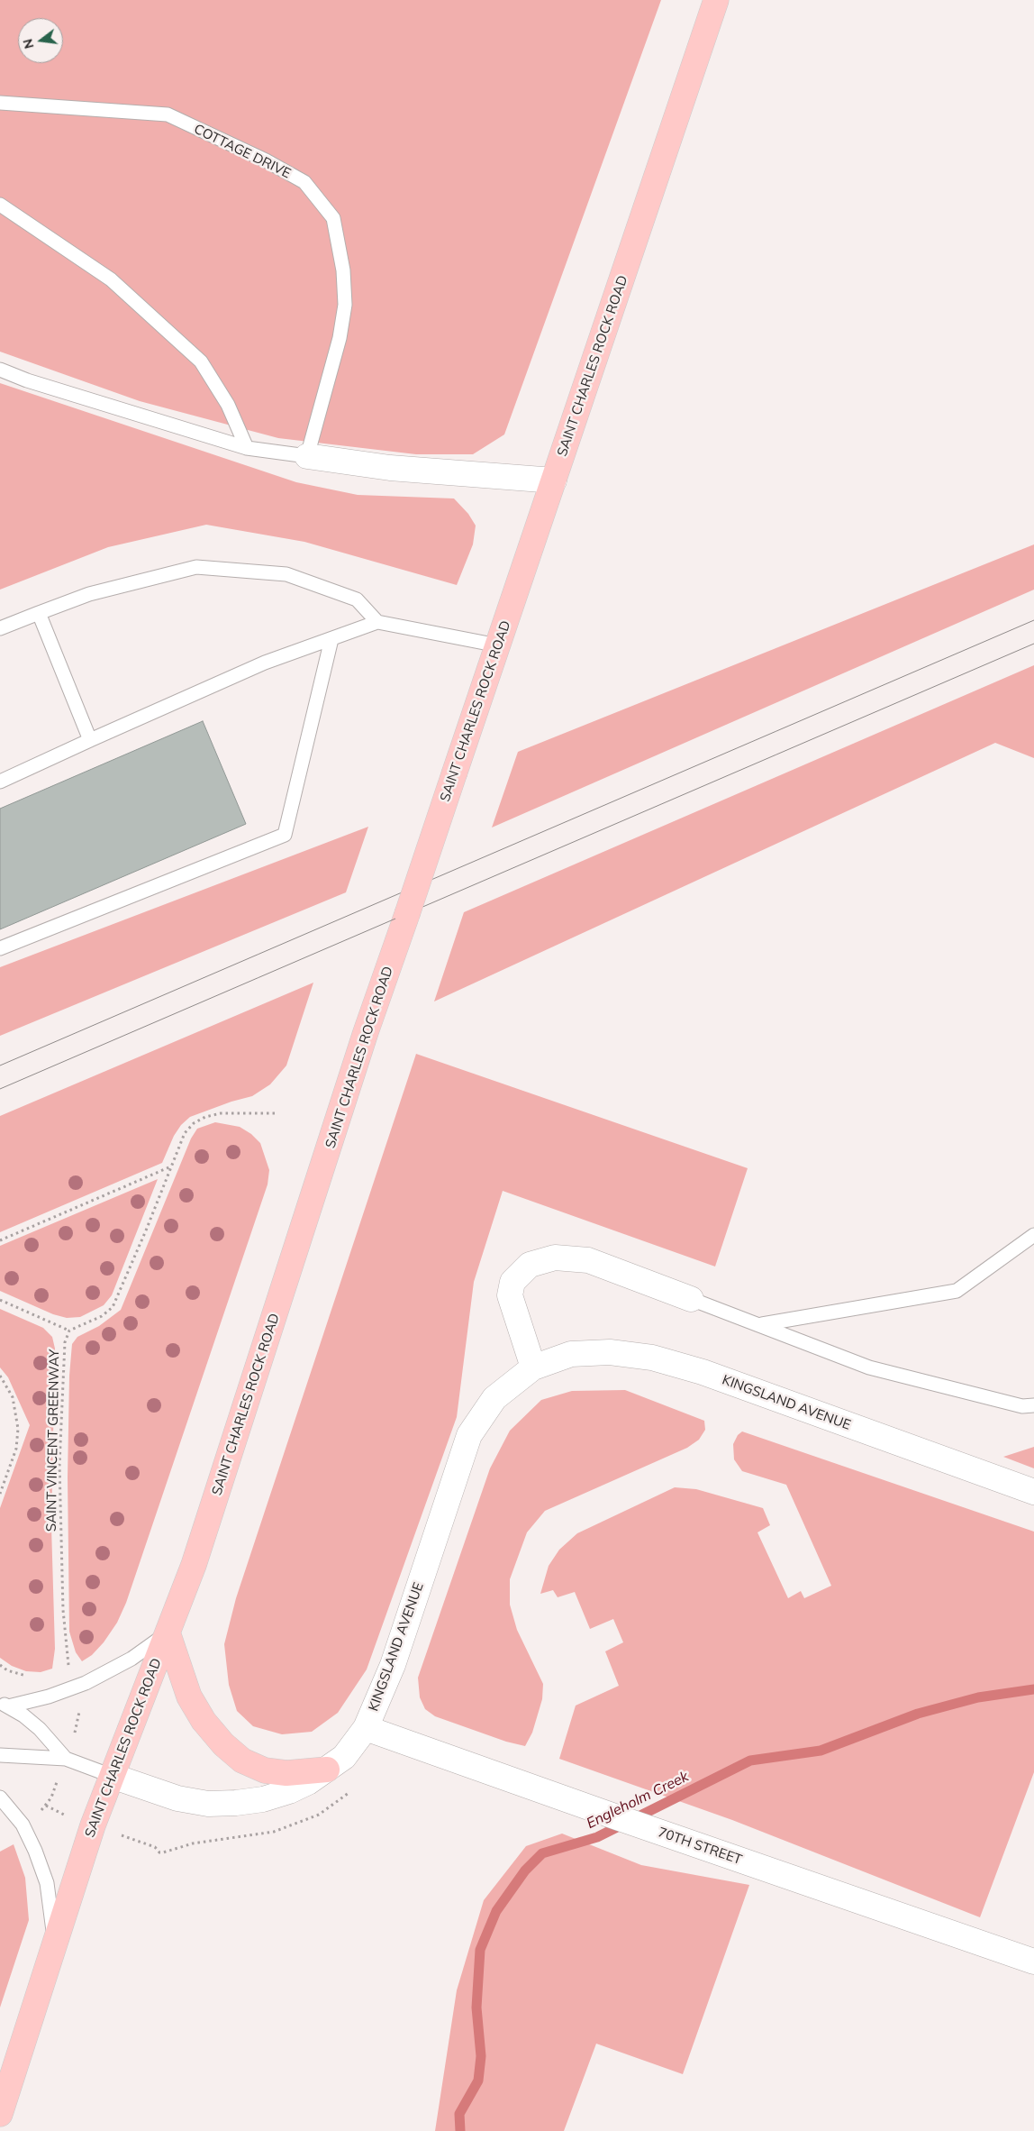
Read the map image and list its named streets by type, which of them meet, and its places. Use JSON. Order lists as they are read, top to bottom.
{
  "streets": {
    "main road": ["SAINT CHARLES ROCK ROAD"],
    "street": ["KINGSLAND AVENUE", "70TH STREET"],
    "lane": ["COTTAGE DRIVE"],
    "path": ["SAINT VINCENT GREENWAY"]
  },
  "crossings": [
    ["SAINT CHARLES ROCK ROAD", "KINGSLAND AVENUE"],
    ["KINGSLAND AVENUE", "70TH STREET"]
  ],
  "water": ["Engleholm Creek"],
  "north": "left"
}
